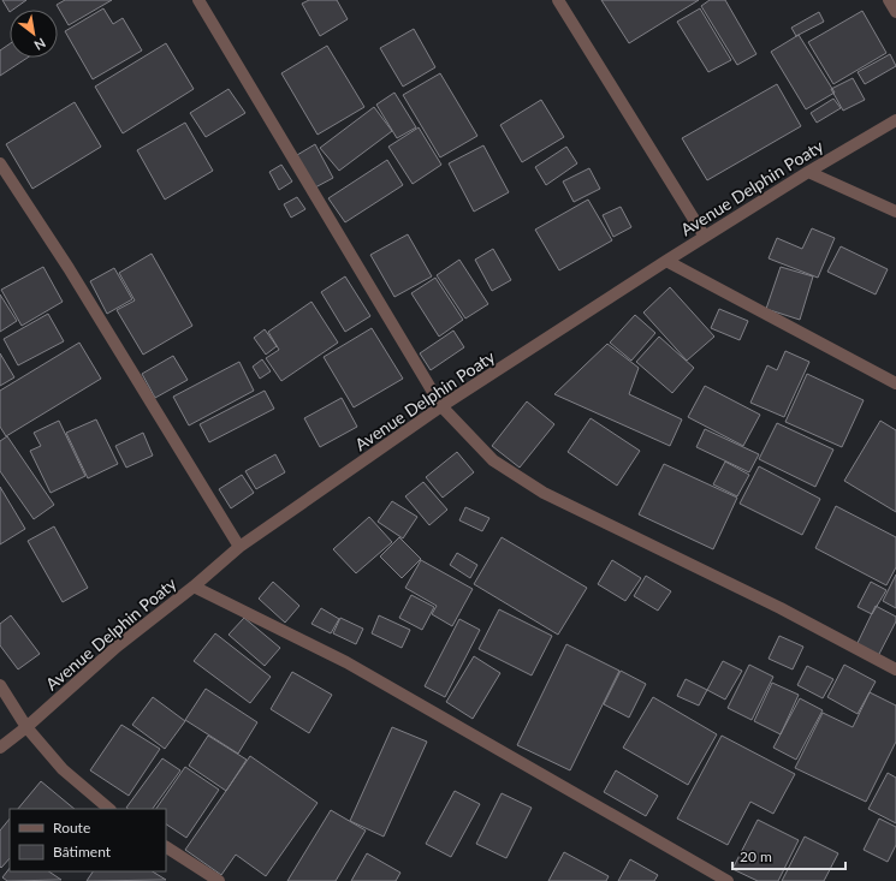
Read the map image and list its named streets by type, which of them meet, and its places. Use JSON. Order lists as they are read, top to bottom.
{
  "streets": {
    "street": ["Avenue Delphin Poaty"]
  },
  "legend": ["Route", "Bâtiment"],
  "scale_bar": "20 m",
  "north": "bottom right"
}
